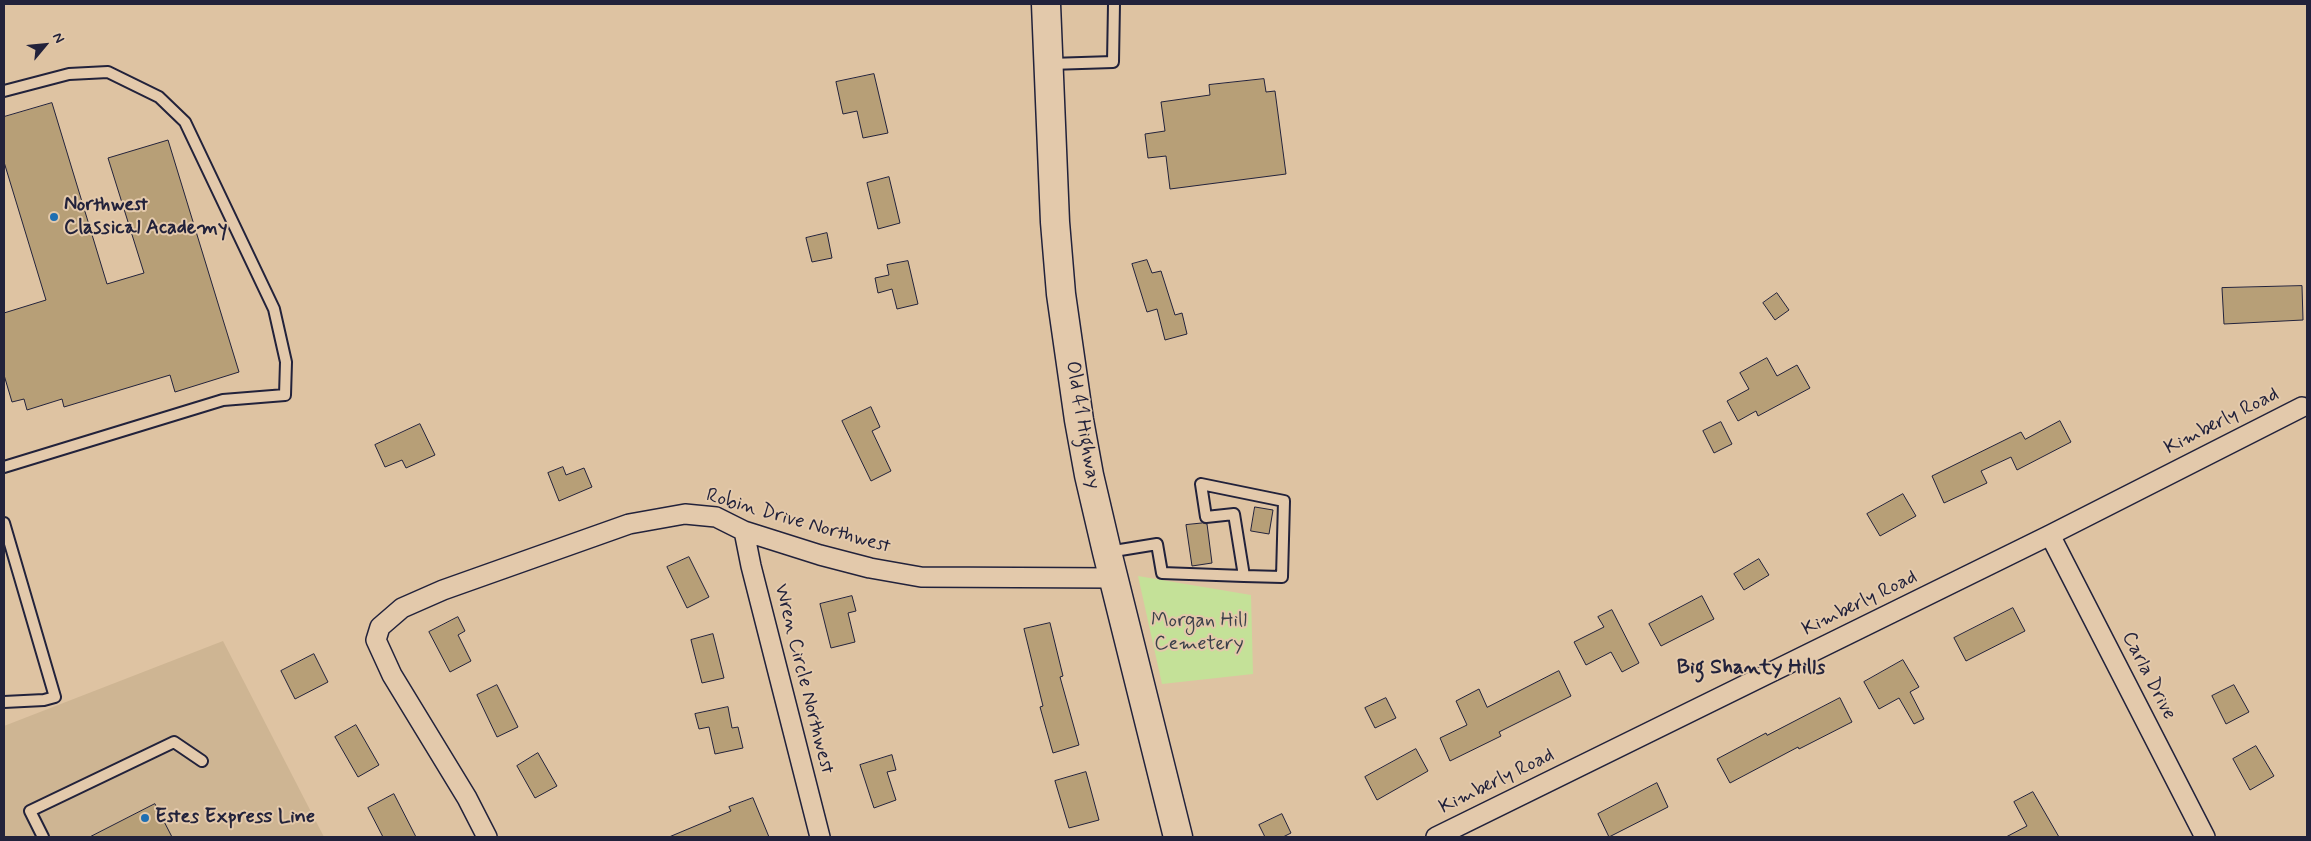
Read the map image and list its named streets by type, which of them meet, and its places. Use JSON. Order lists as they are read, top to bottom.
{
  "streets": {
    "main road": ["Old 41 Highway"],
    "street": [
      "Kimberly Road",
      "Robin Drive Northwest",
      "Carla Drive",
      "Wren Circle Northwest"
    ]
  },
  "crossings": [
    ["Kimberly Road", "Carla Drive"],
    ["Old 41 Highway", "Robin Drive Northwest"],
    ["Robin Drive Northwest", "Wren Circle Northwest"]
  ],
  "districts": ["Big Shanty Hills"],
  "parks": ["Morgan Hill Cemetery"],
  "places": ["Northwest Classical Academy", "Estes Express Line"],
  "north": "top right"
}
